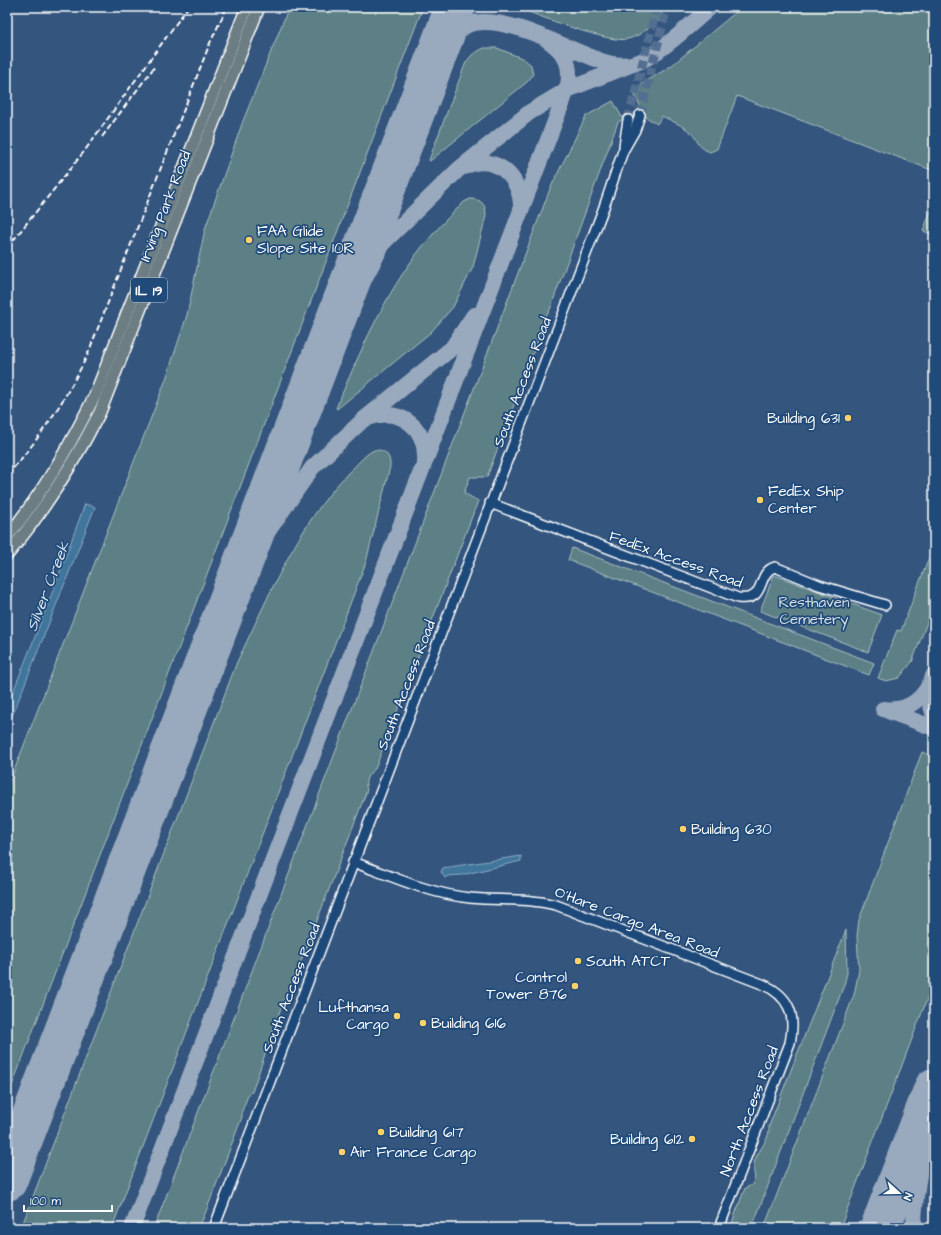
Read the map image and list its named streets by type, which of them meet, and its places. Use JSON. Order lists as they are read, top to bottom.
{
  "streets": {
    "main road": ["Irving Park Road", "IL 19"],
    "street": [
      "South Access Road",
      "FedEx Access Road",
      "O'Hare Cargo Area Road",
      "North Access Road"
    ]
  },
  "crossings": [
    ["South Access Road", "FedEx Access Road"],
    ["South Access Road", "O'Hare Cargo Area Road"],
    ["O'Hare Cargo Area Road", "North Access Road"]
  ],
  "water": ["Silver Creek"],
  "parks": ["Resthaven Cemetery"],
  "places": [
    "FAA Glide Slope Site 10R",
    "Building 631",
    "FedEx Ship Center",
    "Building 630",
    "South ATCT",
    "Control Tower 876",
    "Lufthansa Cargo",
    "Building 616",
    "Building 617",
    "Building 612",
    "Air France Cargo"
  ],
  "scale_bar": "100 m",
  "north": "right"
}
